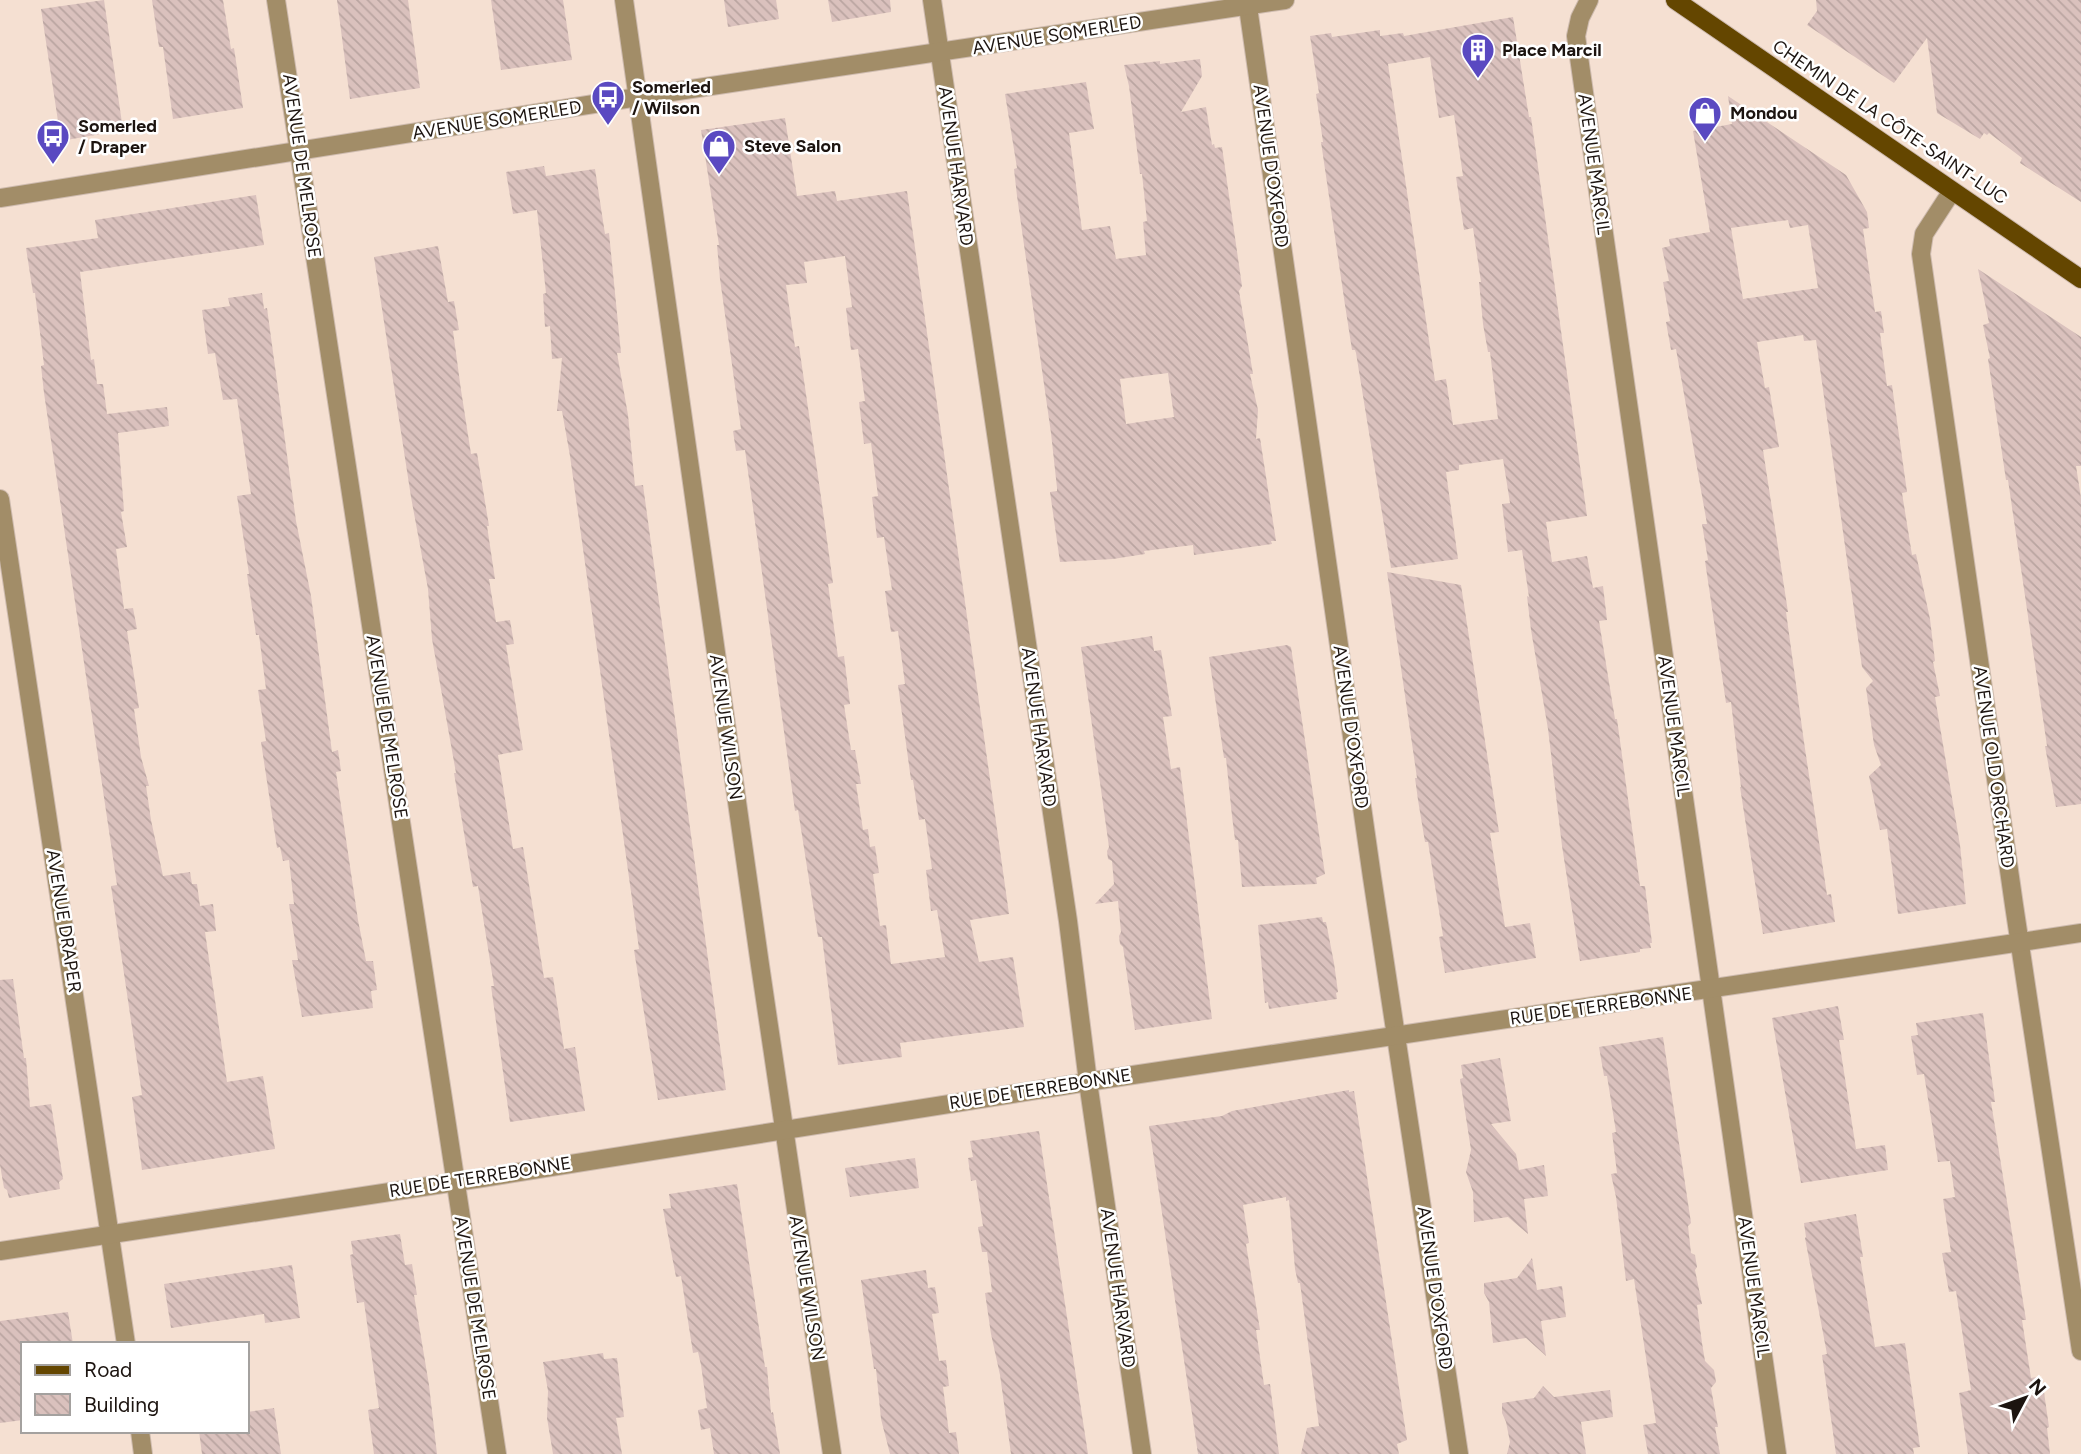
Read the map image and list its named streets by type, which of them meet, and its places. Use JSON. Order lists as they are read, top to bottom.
{
  "streets": {
    "main road": ["CHEMIN DE LA CÔTE-SAINT-LUC"],
    "street": [
      "AVENUE SOMERLED",
      "AVENUE MARCIL",
      "AVENUE DE MELROSE",
      "AVENUE HARVARD",
      "AVENUE D'OXFORD",
      "AVENUE WILSON",
      "AVENUE OLD ORCHARD",
      "AVENUE DRAPER",
      "RUE DE TERREBONNE"
    ]
  },
  "crossings": [
    ["AVENUE SOMERLED", "AVENUE DE MELROSE"],
    ["AVENUE SOMERLED", "AVENUE HARVARD"],
    ["AVENUE SOMERLED", "AVENUE D'OXFORD"],
    ["AVENUE SOMERLED", "AVENUE WILSON"],
    ["CHEMIN DE LA CÔTE-SAINT-LUC", "AVENUE OLD ORCHARD"],
    ["AVENUE MARCIL", "RUE DE TERREBONNE"],
    ["AVENUE DE MELROSE", "RUE DE TERREBONNE"],
    ["AVENUE HARVARD", "RUE DE TERREBONNE"],
    ["AVENUE D'OXFORD", "RUE DE TERREBONNE"],
    ["AVENUE WILSON", "RUE DE TERREBONNE"],
    ["AVENUE OLD ORCHARD", "RUE DE TERREBONNE"],
    ["AVENUE DRAPER", "RUE DE TERREBONNE"]
  ],
  "places": {
    "building": ["Place Marcil"],
    "bus stop": ["Somerled / Wilson", "Somerled / Draper"],
    "shop": ["Mondou", "Steve Salon"]
  },
  "legend": ["Road", "Building"],
  "north": "top right"
}
